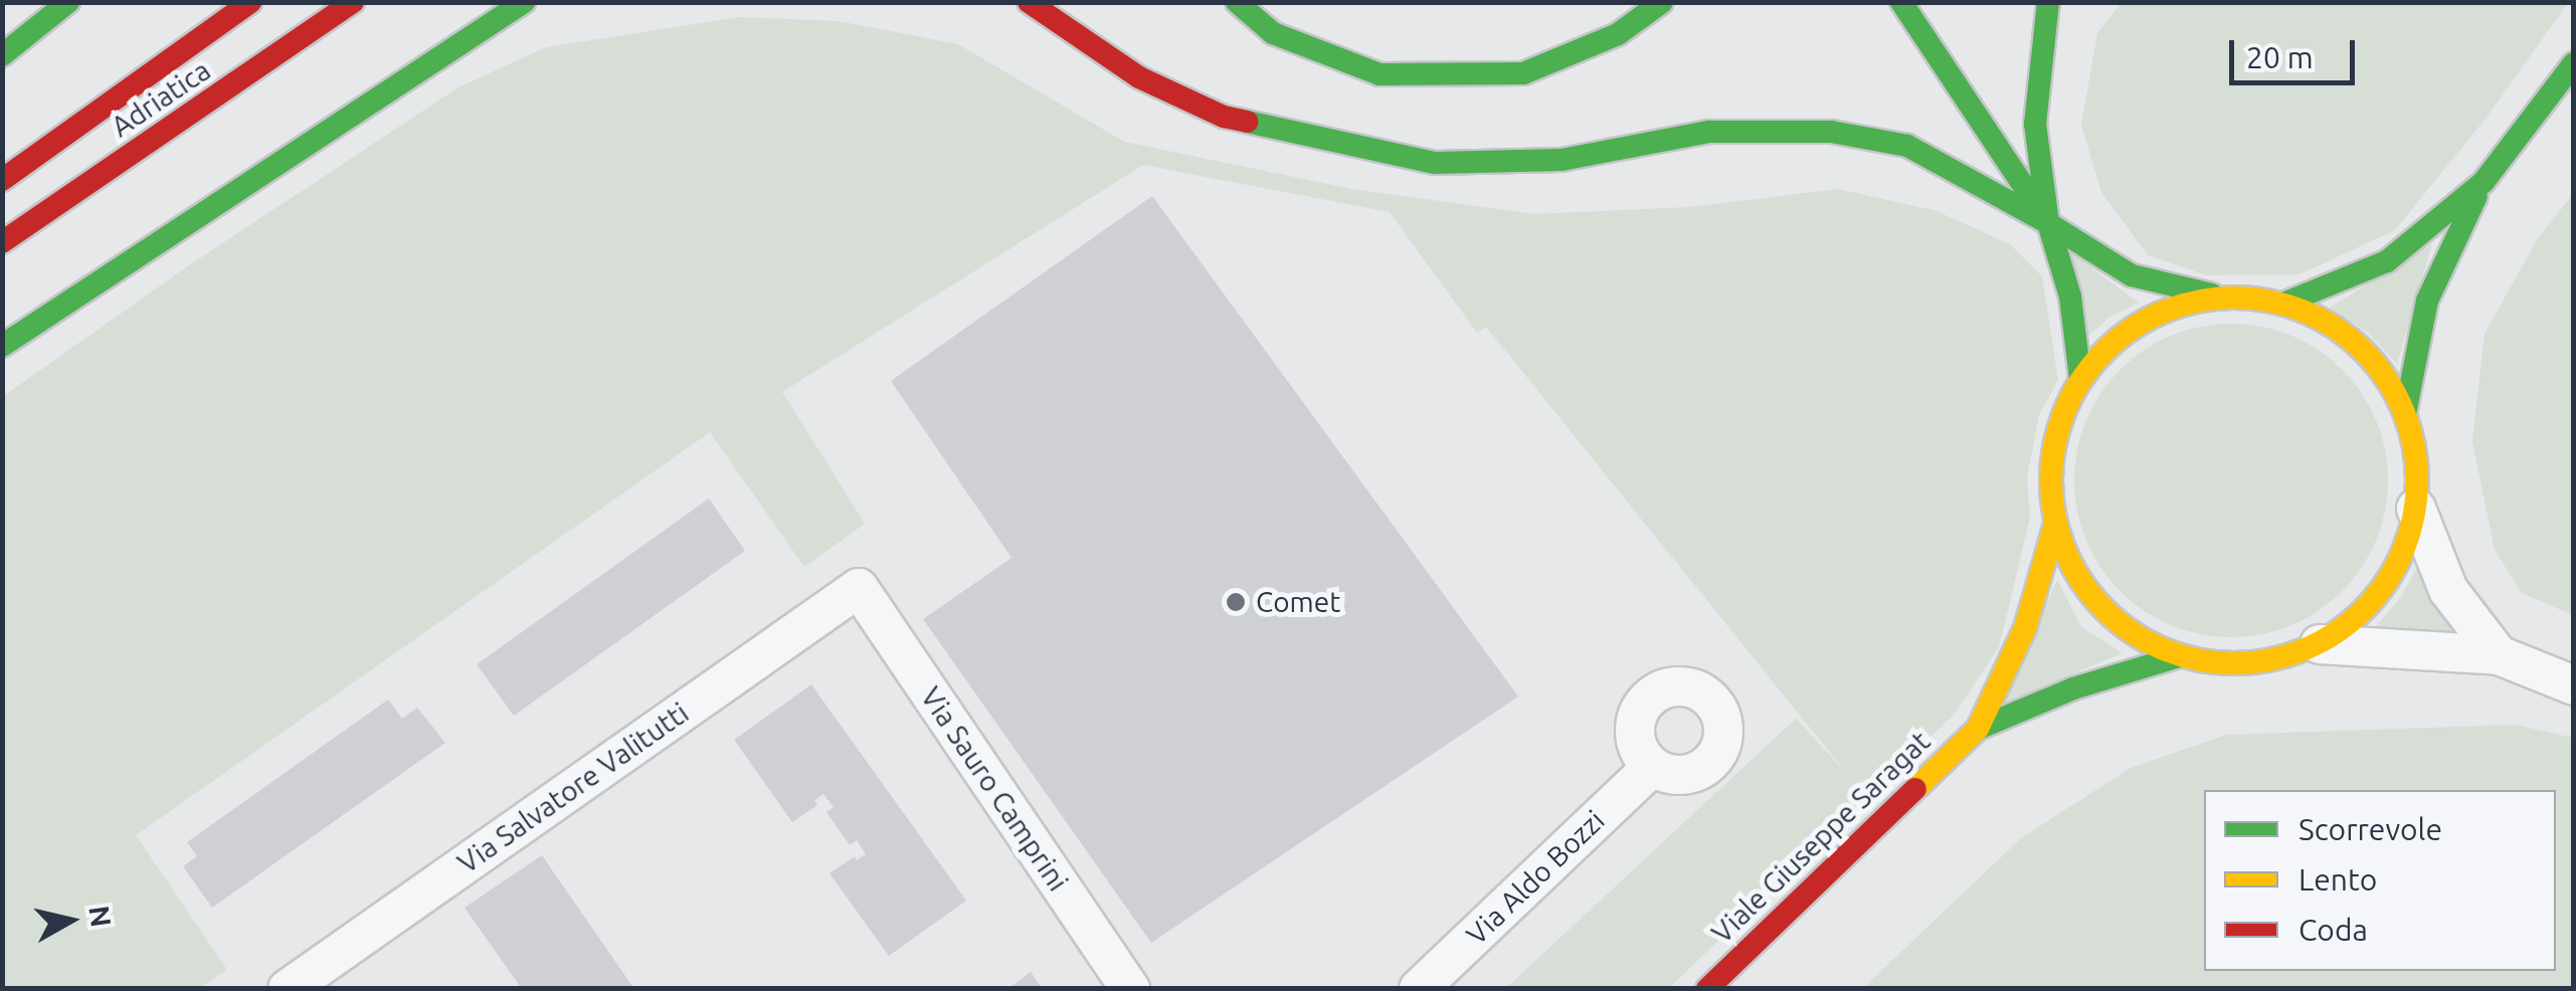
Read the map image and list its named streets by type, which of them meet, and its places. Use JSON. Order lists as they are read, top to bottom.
{
  "streets": {
    "main road": ["Adriatica", "Viale Giuseppe Saragat"],
    "street": ["Via Salvatore Valitutti", "Via Sauro Camprini", "Via Aldo Bozzi"]
  },
  "crossings": [
    ["Via Salvatore Valitutti", "Via Sauro Camprini"]
  ],
  "places": ["Comet"],
  "legend": ["Scorrevole", "Lento", "Coda"],
  "scale_bar": "20 m",
  "north": "right"
}
